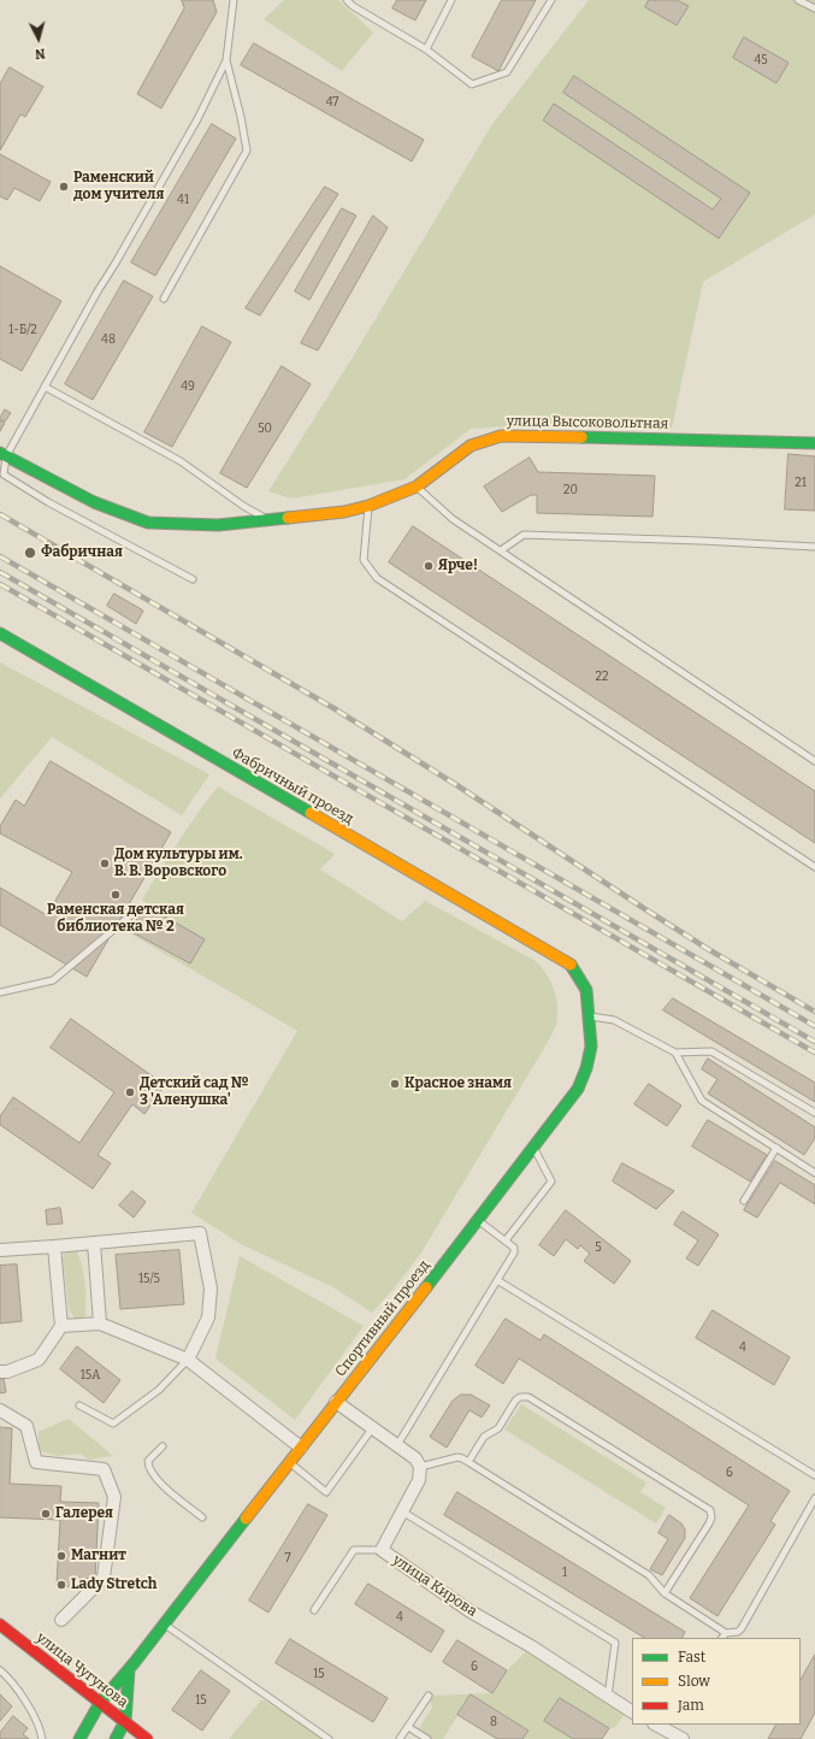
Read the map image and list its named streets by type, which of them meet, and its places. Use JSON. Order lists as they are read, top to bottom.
{
  "streets": {
    "main road": [
      "улица Высоковольтная",
      "Фабричный проезд",
      "Спортивный проезд",
      "улица Чугунова"
    ],
    "street": ["улица Кирова"]
  },
  "crossings": [
    ["Фабричный проезд", "Спортивный проезд"],
    ["Спортивный проезд", "улица Чугунова"]
  ],
  "places": [
    "Раменский дом учителя",
    "Фабричная",
    "Ярче!",
    "Дом культуры им. В. В. Воровского",
    "Раменская детская библиотека № 2",
    "Красное знамя",
    "Детский сад № 3 'Аленушка'",
    "Галерея",
    "Магнит",
    "Lady Stretch"
  ],
  "house_numbers": [
    "45",
    "47",
    "41",
    "1-Б/2",
    "48",
    "49",
    "50",
    "21",
    "20",
    "22",
    "5",
    "15/5",
    "4",
    "15А",
    "6",
    "7",
    "1",
    "4",
    "6",
    "15",
    "15",
    "8"
  ],
  "legend": ["Fast", "Slow", "Jam"],
  "north": "bottom"
}
